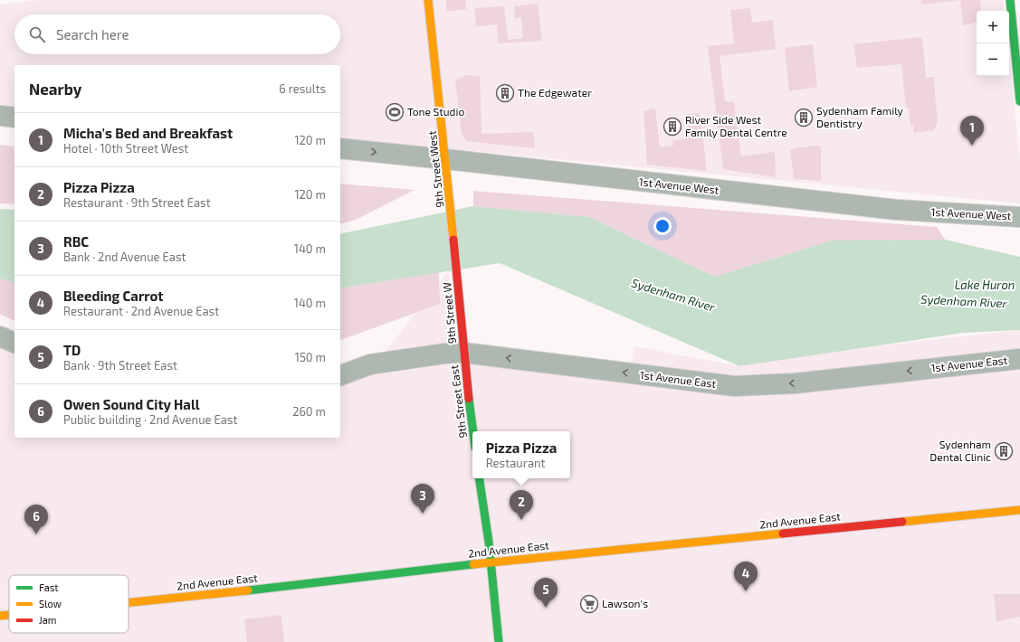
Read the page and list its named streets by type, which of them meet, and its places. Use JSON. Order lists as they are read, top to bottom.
{
  "streets": {
    "street": [
      "9th Street West",
      "1st Avenue West",
      "9th Street W",
      "1st Avenue East",
      "9th Street East",
      "2nd Avenue East"
    ]
  },
  "crossings": [
    ["9th Street West", "1st Avenue West"],
    ["9th Street West", "9th Street W"],
    ["9th Street W", "1st Avenue East"],
    ["9th Street W", "9th Street East"],
    ["1st Avenue East", "9th Street East"]
  ],
  "one_way": ["1st Avenue East"],
  "water": ["Lake Huron", "Sydenham River"],
  "places": {
    "building": [
      "The Edgewater",
      "Sydenham Family Dentistry",
      "River Side West Family Dental Centre",
      "Sydenham Dental Clinic"
    ],
    "sports": ["Tone Studio"],
    "supermarket": ["Lawson's"]
  },
  "legend": ["Fast", "Slow", "Jam"],
  "page": {
    "map_buttons": ["+", "−"],
    "search": "Search here",
    "heading": ["Nearby", "6 results"],
    "list": [
      {
        "mark": "1",
        "name": "Micha's Bed and Breakfast",
        "note": "Hotel · 10th Street West",
        "value": "120 m"
      },
      {
        "mark": "2",
        "name": "Pizza Pizza",
        "note": "Restaurant · 9th Street East",
        "value": "120 m"
      },
      {
        "mark": "3",
        "name": "RBC",
        "note": "Bank · 2nd Avenue East",
        "value": "140 m"
      },
      {
        "mark": "4",
        "name": "Bleeding Carrot",
        "note": "Restaurant · 2nd Avenue East",
        "value": "140 m"
      },
      {
        "mark": "5",
        "name": "TD",
        "note": "Bank · 9th Street East",
        "value": "150 m"
      },
      {
        "mark": "6",
        "name": "Owen Sound City Hall",
        "note": "Public building · 2nd Avenue East",
        "value": "260 m"
      }
    ],
    "pins": [
      "1",
      "3",
      "2",
      "6",
      "4",
      "5"
    ],
    "popup": ["Pizza Pizza", "Restaurant"]
  }
}
